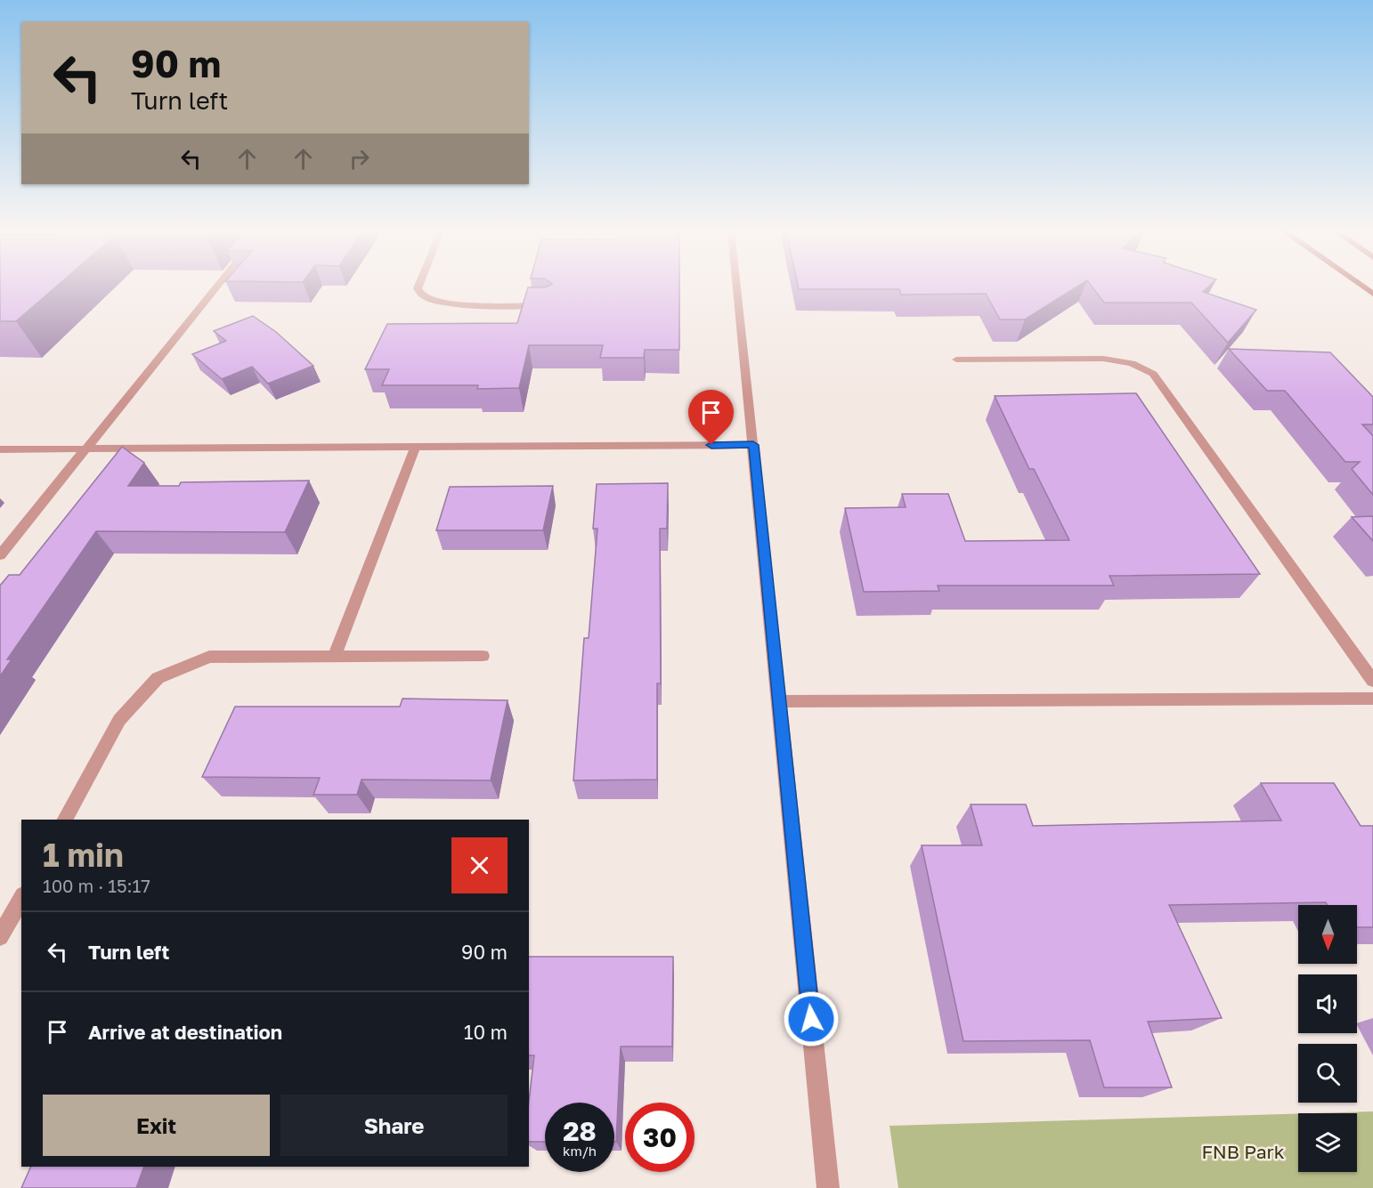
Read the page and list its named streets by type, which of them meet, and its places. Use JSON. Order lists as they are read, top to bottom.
{
  "parks": ["FNB Park"],
  "north": "bottom",
  "page": {
    "turn": ["90 m", "Turn left"],
    "heading": ["1 min", "100 m · 15:17"],
    "list": [
      {
        "name": "Turn left",
        "value": "90 m"
      },
      {
        "name": "Arrive at destination",
        "value": "10 m"
      }
    ],
    "buttons": ["Exit", "Share"],
    "speed": "28 km/h",
    "limit": "30"
  }
}
